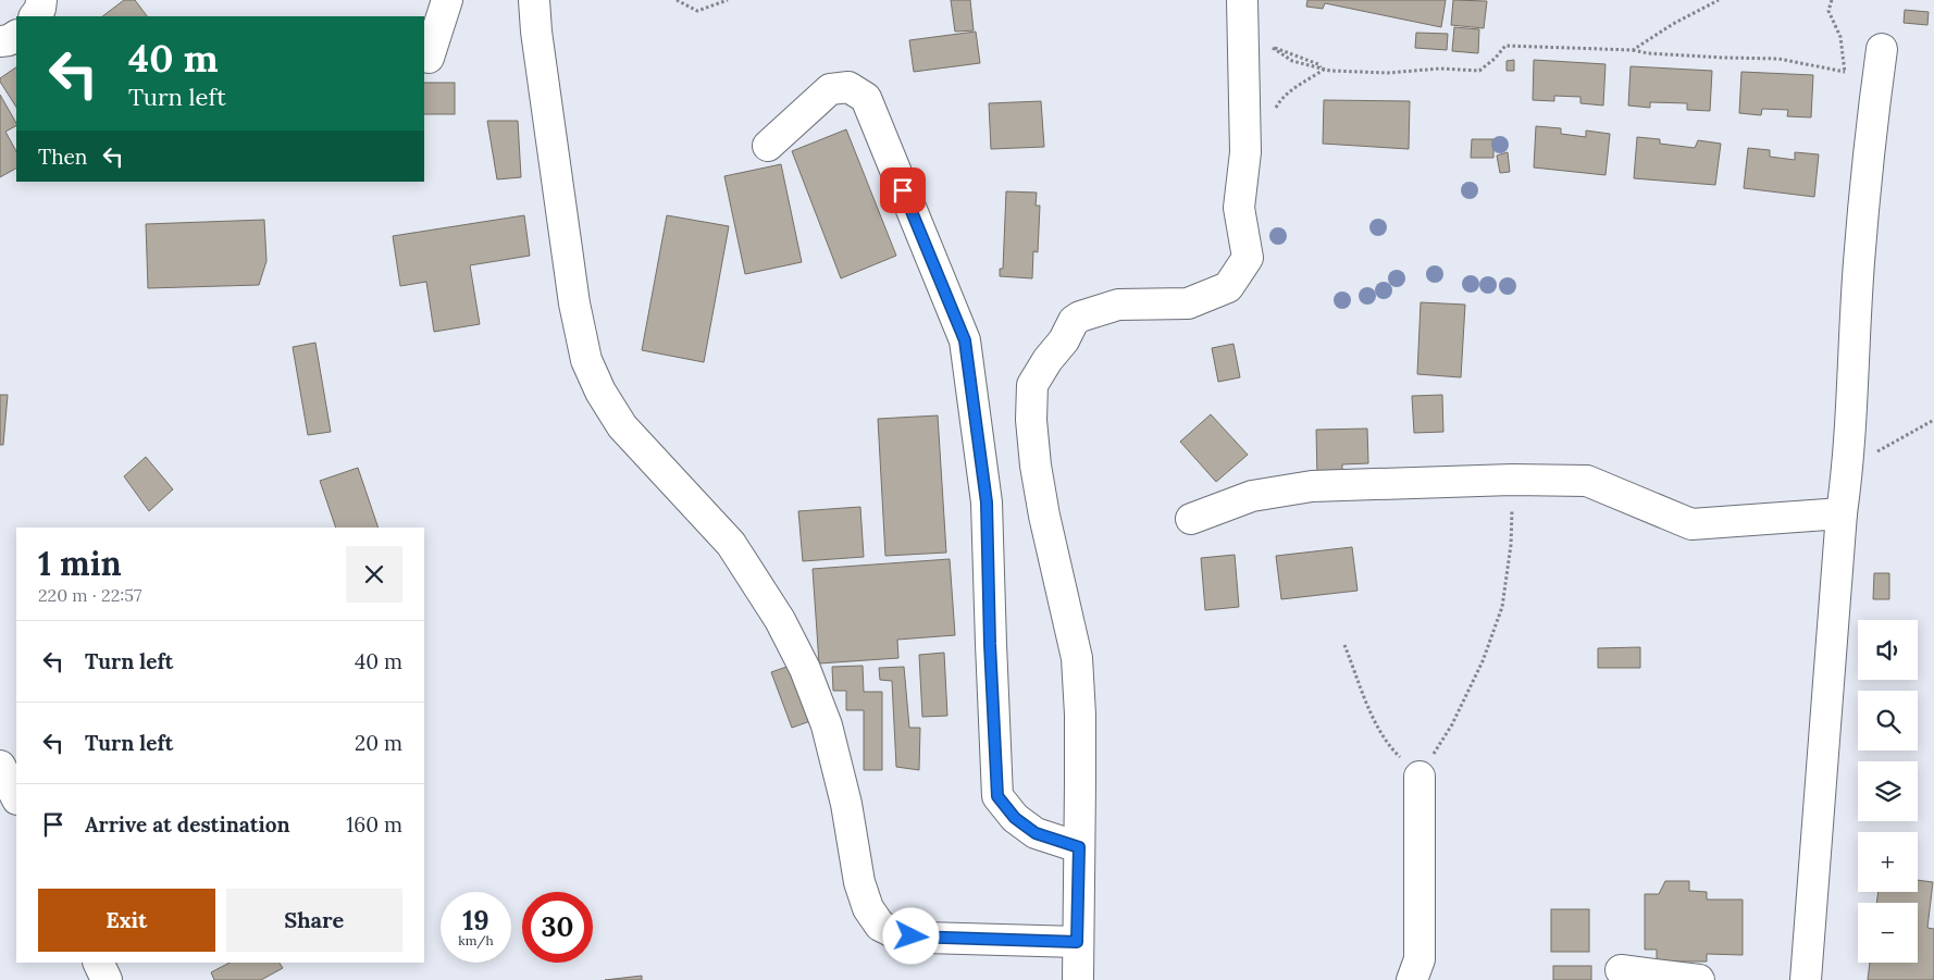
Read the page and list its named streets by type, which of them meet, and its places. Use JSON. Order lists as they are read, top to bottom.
{
  "page": {
    "turn": ["40 m", "Turn left"],
    "then": "Then",
    "heading": ["1 min", "220 m · 22:57"],
    "map_buttons": ["+", "−"],
    "list": [
      {
        "name": "Turn left",
        "value": "40 m"
      },
      {
        "name": "Turn left",
        "value": "20 m"
      },
      {
        "name": "Arrive at destination",
        "value": "160 m"
      }
    ],
    "buttons": ["Exit", "Share"],
    "speed": "19 km/h",
    "limit": "30"
  }
}
